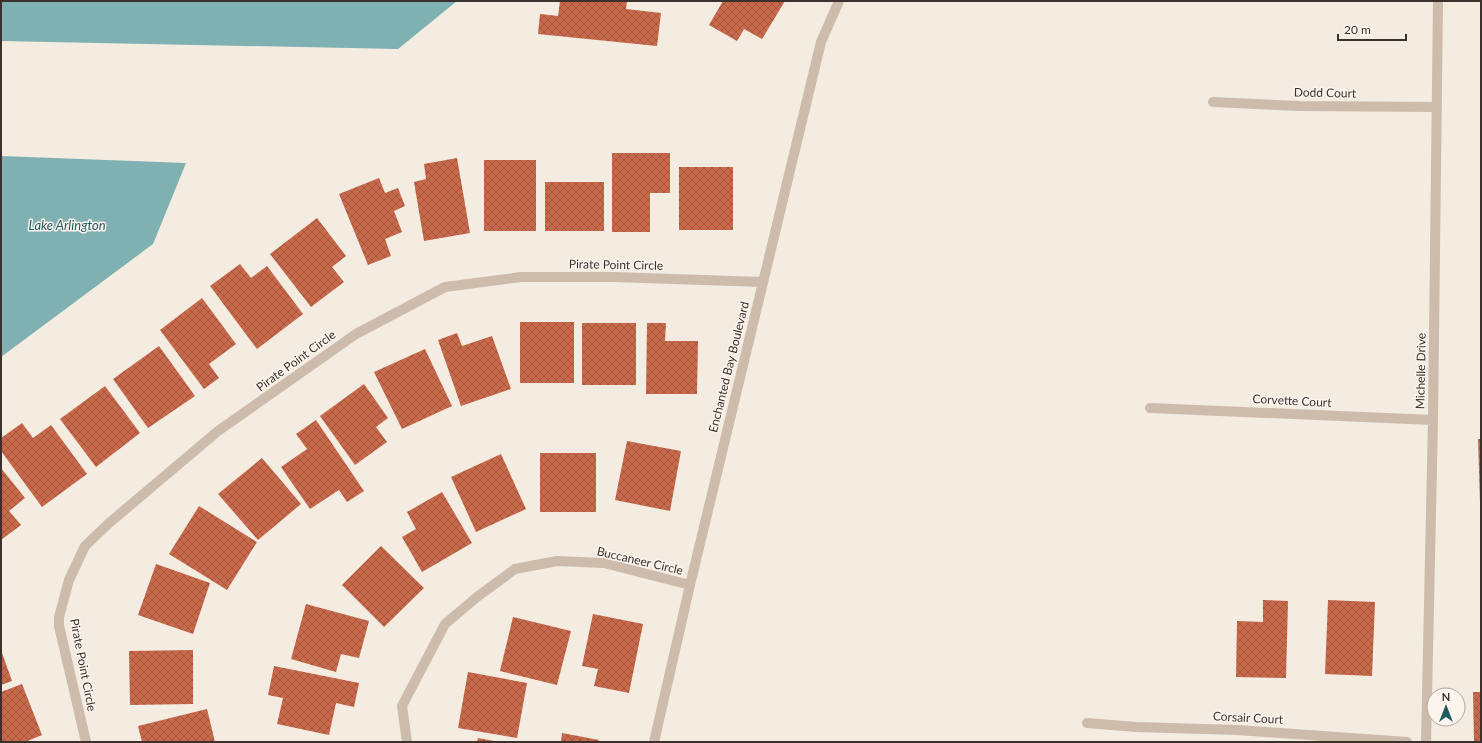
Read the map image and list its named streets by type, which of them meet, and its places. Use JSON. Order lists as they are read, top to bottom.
{
  "streets": {
    "street": [
      "Dodd Court",
      "Pirate Point Circle",
      "Enchanted Bay Boulevard",
      "Michelle Drive",
      "Corvette Court",
      "Buccaneer Circle",
      "Corsair Court"
    ]
  },
  "crossings": [
    ["Dodd Court", "Michelle Drive"],
    ["Pirate Point Circle", "Enchanted Bay Boulevard"],
    ["Enchanted Bay Boulevard", "Buccaneer Circle"],
    ["Michelle Drive", "Corvette Court"]
  ],
  "water": ["Lake Arlington"],
  "scale_bar": "20 m",
  "north": "top"
}
